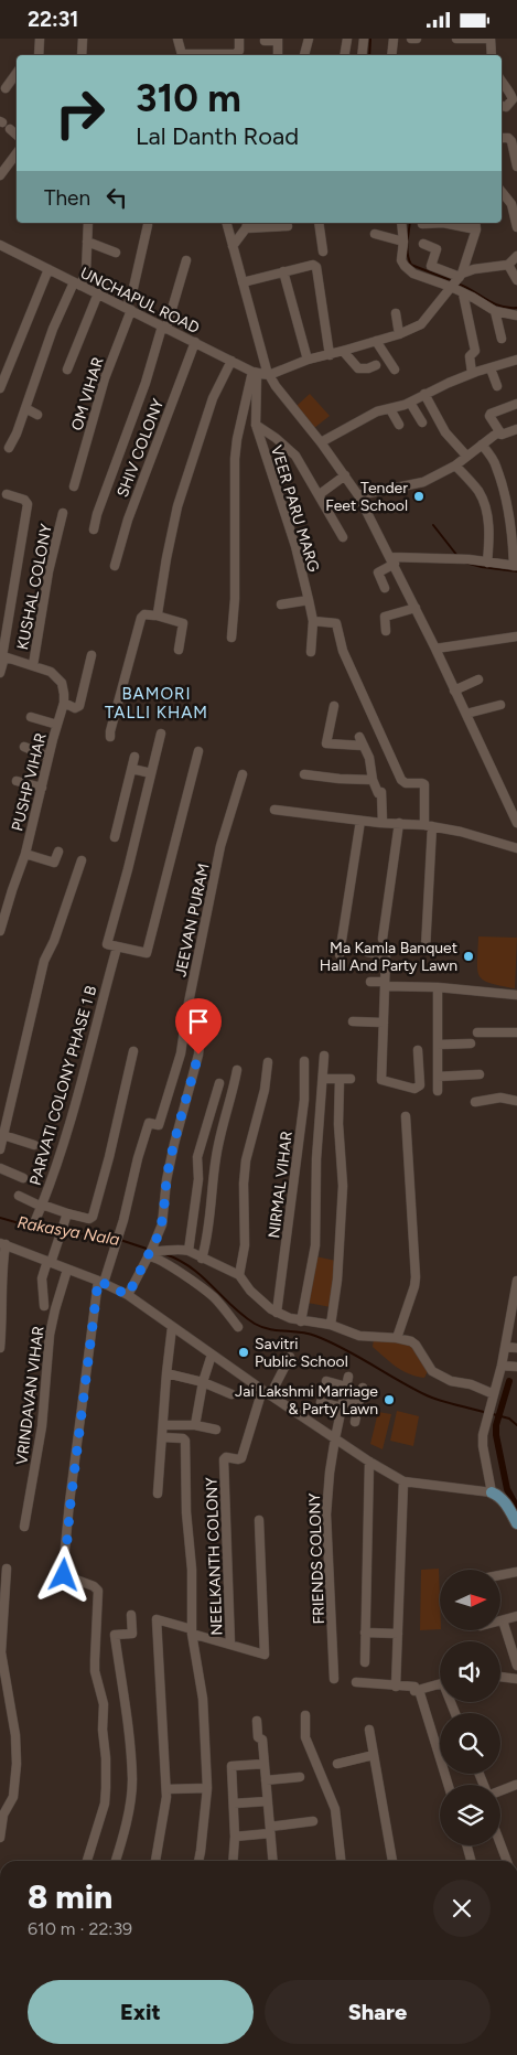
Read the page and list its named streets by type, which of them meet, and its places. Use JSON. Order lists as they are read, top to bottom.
{
  "streets": {
    "street": [
      "UNCHAPUL ROAD",
      "OM VIHAR",
      "SHIV COLONY",
      "VEER PARU MARG",
      "KUSHAL COLONY",
      "PUSHP VIHAR",
      "JEEVAN PURAM",
      "PARVATI COLONY PHASE 1 B",
      "NIRMAL VIHAR",
      "VRINDAVAN VIHAR",
      "NEELKANTH COLONY",
      "FRIENDS COLONY"
    ]
  },
  "crossings": [
    ["UNCHAPUL ROAD", "OM VIHAR"],
    ["UNCHAPUL ROAD", "SHIV COLONY"],
    ["UNCHAPUL ROAD", "VEER PARU MARG"]
  ],
  "districts": ["BAMORI TALLI KHAM"],
  "water": ["Rakasya Nala"],
  "places": [
    "Tender Feet School",
    "Ma Kamla Banquet Hall And Party Lawn",
    "Savitri Public School",
    "Jai Lakshmi Marriage & Party Lawn"
  ],
  "north": "right",
  "page": {
    "status": "22:31",
    "turn": ["310 m", "Lal Danth Road"],
    "then": "Then",
    "heading": ["8 min", "610 m · 22:39"],
    "buttons": ["Exit", "Share"]
  }
}
